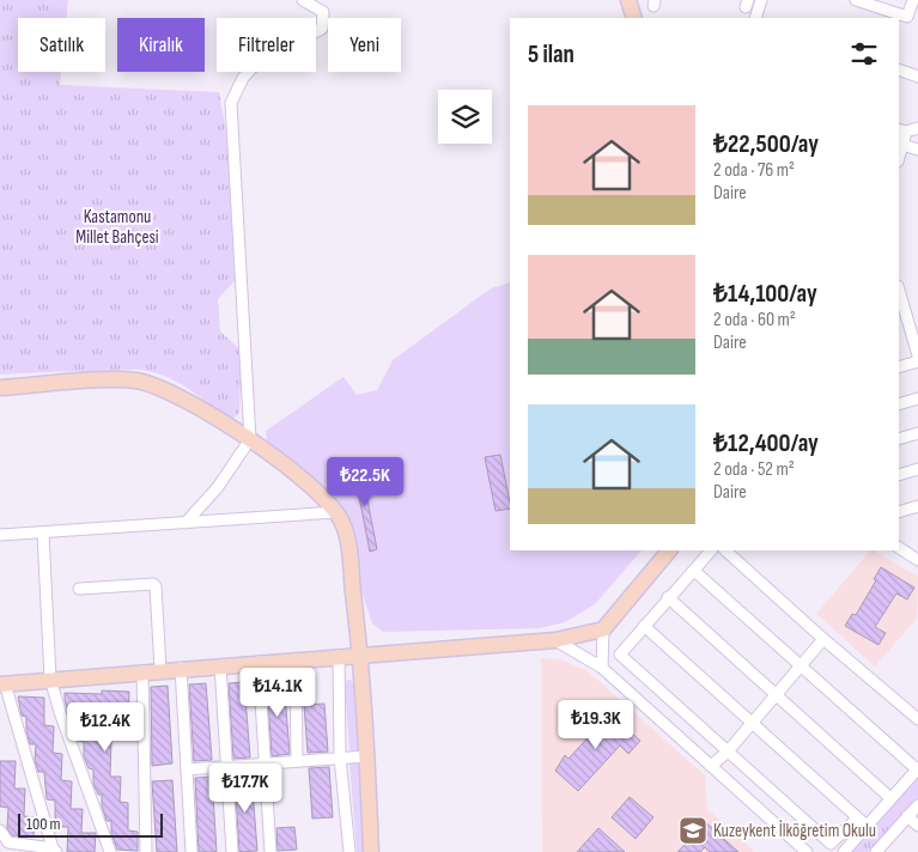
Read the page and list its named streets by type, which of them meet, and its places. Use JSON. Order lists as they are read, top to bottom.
{
  "parks": ["Kastamonu Millet Bahçesi"],
  "places": {
    "school or university": ["Kuzeykent İlköğretim Okulu"]
  },
  "scale_bar": "100 m",
  "page": {
    "chip": [
      "Satılık",
      "Kiralık",
      "Filtreler",
      "Yeni"
    ],
    "heading": "5 ilan",
    "list": [
      {
        "name": "₺22,500/ay",
        "note": "2 oda · 76 m² · Daire"
      },
      {
        "name": "₺14,100/ay",
        "note": "2 oda · 60 m² · Daire"
      },
      {
        "name": "₺12,400/ay",
        "note": "2 oda · 52 m² · Daire"
      }
    ],
    "price": [
      "₺22.5K",
      "₺14.1K",
      "₺19.3K",
      "₺12.4K",
      "₺17.7K"
    ],
    "scale": "100 m"
  }
}
